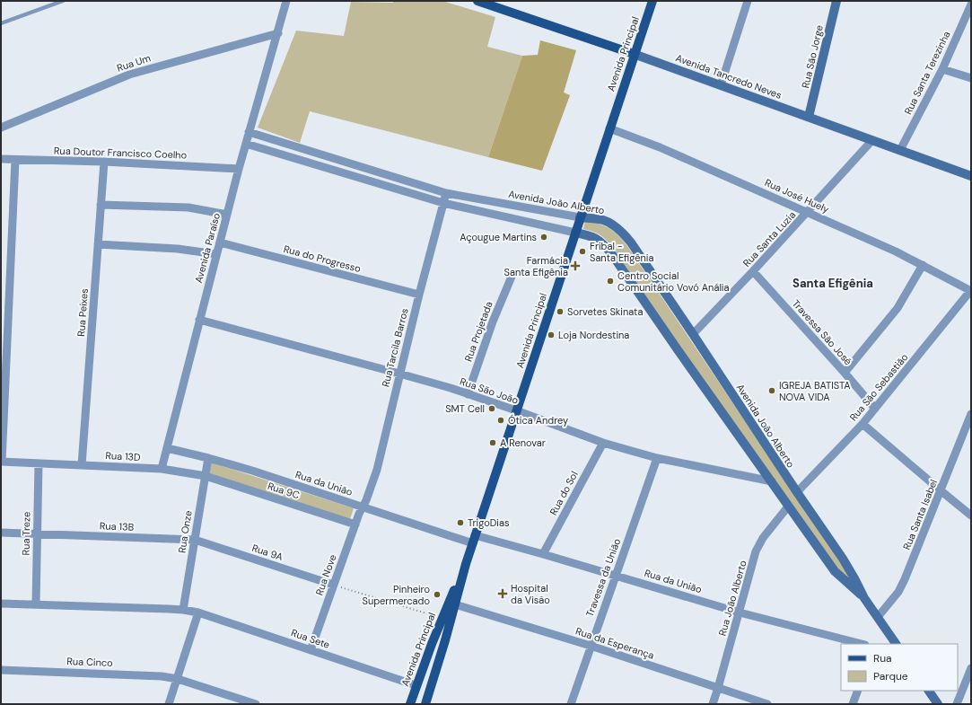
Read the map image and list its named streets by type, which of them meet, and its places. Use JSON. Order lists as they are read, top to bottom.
{
  "streets": {
    "main road": ["Avenida Principal", "Avenida Tancredo Neves"],
    "street": [
      "Rua São Jorge",
      "Rua Um",
      "Rua Santa Terezinha",
      "Rua Doutor Francisco Coelho",
      "Rua José Huely",
      "Avenida João Alberto",
      "Rua Santa Luzia",
      "Avenida Paraíso",
      "Rua do Progresso",
      "Rua Peixes",
      "Rua Projetada",
      "Travessa São José",
      "Rua Tarcila Barros",
      "Rua São Sebastião",
      "Rua São João",
      "Rua 13D",
      "Rua da União",
      "Rua 9C",
      "Rua do Sol",
      "Rua Santa Isabel",
      "Rua 13B",
      "Rua Onze",
      "Rua Treze",
      "Rua 9A",
      "Rua Nove",
      "Travessa da União",
      "Rua João Alberto",
      "Rua Sete",
      "Rua da Esperança",
      "Rua Cinco"
    ]
  },
  "crossings": [
    ["Avenida Principal", "Avenida Tancredo Neves"],
    ["Avenida Principal", "Rua José Huely"],
    ["Avenida Principal", "Avenida João Alberto"],
    ["Avenida Principal", "Rua São João"],
    ["Avenida Principal", "Rua da União"],
    ["Avenida Principal", "Rua Sete"],
    ["Avenida Principal", "Rua da Esperança"],
    ["Rua São Jorge", "Avenida Tancredo Neves"],
    ["Rua Um", "Avenida Paraíso"],
    ["Rua Santa Terezinha", "Avenida Tancredo Neves"],
    ["Avenida Tancredo Neves", "Rua Santa Luzia"],
    ["Rua Doutor Francisco Coelho", "Avenida Paraíso"],
    ["Rua Doutor Francisco Coelho", "Rua Peixes"],
    ["Rua José Huely", "Rua Santa Luzia"],
    ["Rua José Huely", "Rua São Sebastião"],
    ["Avenida João Alberto", "Rua Santa Luzia"],
    ["Avenida João Alberto", "Avenida Paraíso"],
    ["Avenida João Alberto", "Rua Tarcila Barros"],
    ["Avenida João Alberto", "Rua São Sebastião"],
    ["Avenida João Alberto", "Rua São João"],
    ["Avenida João Alberto", "Rua Santa Isabel"],
    ["Avenida João Alberto", "Rua João Alberto"],
    ["Rua Santa Luzia", "Travessa São José"],
    ["Avenida Paraíso", "Rua do Progresso"],
    ["Avenida Paraíso", "Rua São João"],
    ["Avenida Paraíso", "Rua 13D"],
    ["Avenida Paraíso", "Rua da União"],
    ["Rua do Progresso", "Rua Tarcila Barros"],
    ["Rua Peixes", "Rua 13D"],
    ["Rua Projetada", "Rua São João"],
    ["Travessa São José", "Rua São Sebastião"],
    ["Rua Tarcila Barros", "Rua São João"],
    ["Rua Tarcila Barros", "Rua da União"],
    ["Rua Tarcila Barros", "Rua Nove"],
    ["Rua São João", "Rua do Sol"],
    ["Rua São João", "Travessa da União"],
    ["Rua 13D", "Rua 9C"],
    ["Rua 13D", "Rua Onze"],
    ["Rua 13D", "Rua Treze"],
    ["Rua da União", "Rua do Sol"],
    ["Rua da União", "Rua Onze"],
    ["Rua da União", "Rua Nove"],
    ["Rua da União", "Travessa da União"],
    ["Rua da União", "Rua João Alberto"],
    ["Rua 9C", "Rua Onze"],
    ["Rua 9C", "Rua Nove"],
    ["Rua 13B", "Rua Onze"],
    ["Rua 13B", "Rua Treze"],
    ["Rua 13B", "Rua 9A"],
    ["Rua Onze", "Rua 9A"],
    ["Rua Onze", "Rua Sete"],
    ["Rua Treze", "Rua Sete"],
    ["Rua 9A", "Rua Nove"],
    ["Rua Nove", "Rua Sete"],
    ["Travessa da União", "Rua da Esperança"],
    ["Rua João Alberto", "Rua da Esperança"]
  ],
  "districts": ["Santa Efigênia"],
  "places": {
    "other": [
      "Açougue Martins",
      "Fribal - Santa Efigênia",
      "Centro Social Comunitário Vovó Anália",
      "Sorvetes Skinata",
      "Loja Nordestina",
      "IGREJA BATISTA NOVA VIDA",
      "SMT Cell",
      "Ótica Andrey",
      "A Renovar",
      "TrigoDias",
      "Pinheiro Supermercado"
    ],
    "health": ["Farmácia Santa Efigênia", "Hospital da Visão"]
  },
  "legend": ["Rua", "Parque"]
}
